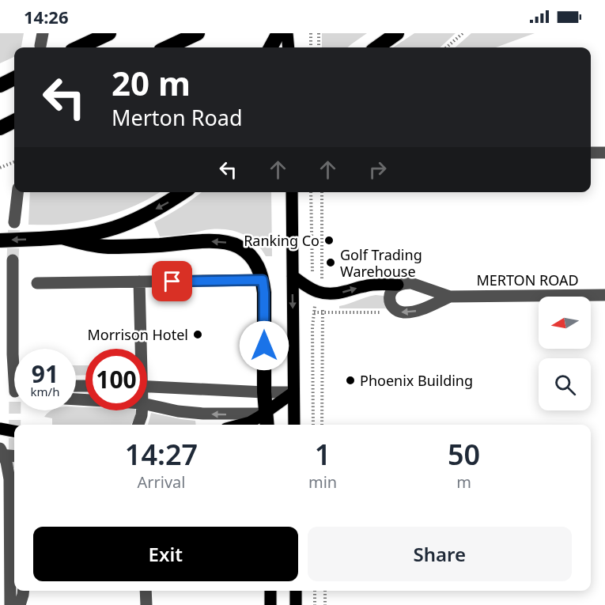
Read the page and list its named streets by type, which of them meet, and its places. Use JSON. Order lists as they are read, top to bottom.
{
  "streets": {
    "street": ["MERTON ROAD"]
  },
  "places": [
    "Ranking Co",
    "Golf Trading Warehouse",
    "Morrison Hotel",
    "Phoenix Building"
  ],
  "north": "left",
  "page": {
    "status": "14:26",
    "turn": ["20 m", "Merton Road"],
    "speed": "91 km/h",
    "limit": "100",
    "eta": [
      "14:27",
      "Arrival",
      "1",
      "min",
      "50",
      "m"
    ],
    "buttons": ["Exit", "Share"]
  }
}
